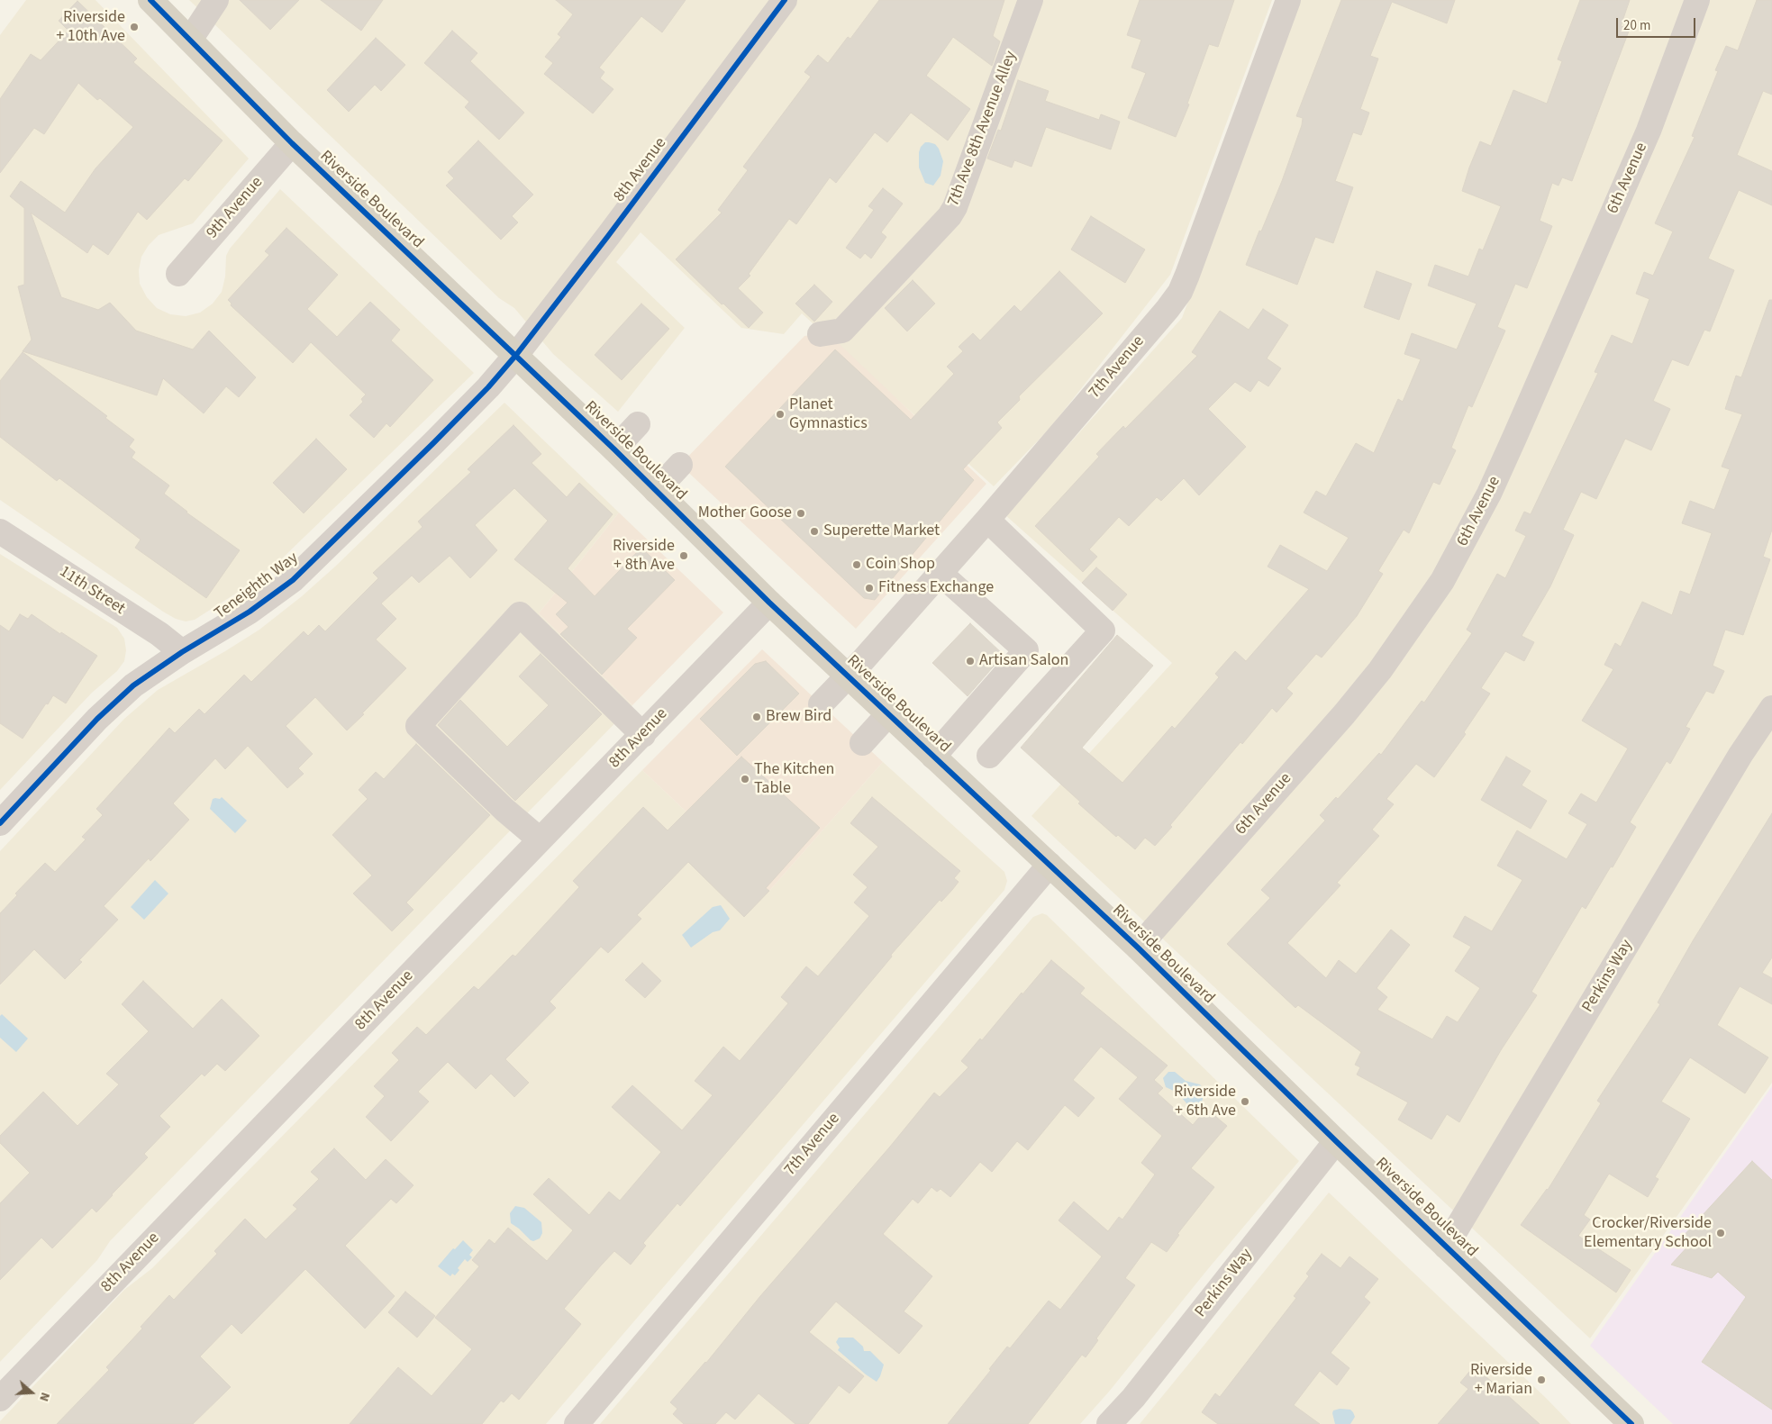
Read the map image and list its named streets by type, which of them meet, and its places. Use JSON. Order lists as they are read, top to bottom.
{
  "streets": {
    "main road": ["Riverside Boulevard"],
    "street": [
      "7th Ave 8th Avenue Alley",
      "8th Avenue",
      "6th Avenue",
      "9th Avenue",
      "7th Avenue",
      "Teneighth Way",
      "11th Street",
      "Perkins Way"
    ]
  },
  "crossings": [
    ["8th Avenue", "Riverside Boulevard"],
    ["8th Avenue", "Teneighth Way"],
    ["6th Avenue", "Riverside Boulevard"],
    ["Riverside Boulevard", "9th Avenue"],
    ["Riverside Boulevard", "7th Avenue"],
    ["Riverside Boulevard", "Teneighth Way"],
    ["Riverside Boulevard", "Perkins Way"],
    ["Teneighth Way", "11th Street"]
  ],
  "places": [
    "Riverside + 10th Ave",
    "Planet Gymnastics",
    "Mother Goose",
    "Superette Market",
    "Riverside + 8th Ave",
    "Coin Shop",
    "Fitness Exchange",
    "Artisan Salon",
    "Brew Bird",
    "The Kitchen Table",
    "Riverside + 6th Ave",
    "Crocker/Riverside Elementary School",
    "Riverside + Marian"
  ],
  "scale_bar": "20 m",
  "north": "right"
}
